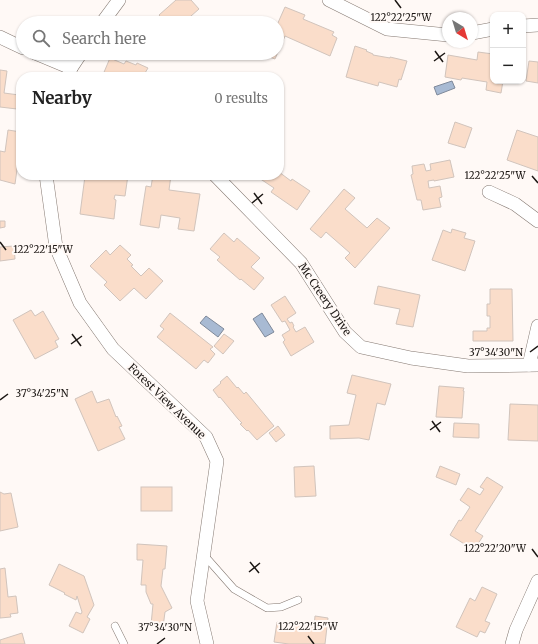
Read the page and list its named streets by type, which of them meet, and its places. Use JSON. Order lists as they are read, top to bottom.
{
  "streets": {
    "street": ["Mc Creery Drive", "Forest View Avenue"]
  },
  "north": "bottom right",
  "page": {
    "map_buttons": ["+", "−"],
    "search": "Search here",
    "heading": ["Nearby", "0 results"]
  },
  "coordinates": [
    "122°22'25\"W",
    "122°22'15\"W",
    "37°34'30\"N",
    "37°34'25\"N",
    "122°22'20\"W"
  ]
}
